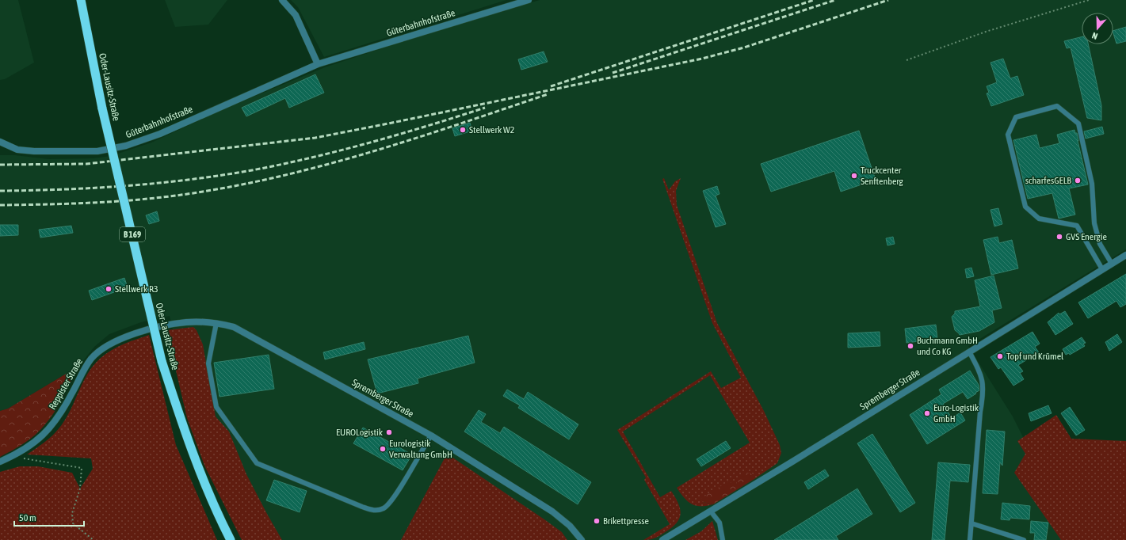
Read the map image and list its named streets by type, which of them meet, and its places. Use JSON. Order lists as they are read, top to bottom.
{
  "streets": {
    "highway": ["Oder-Lausitz-Straße", "B 169"],
    "street": ["Güterbahnhofstraße", "Reppister Straße", "Spremberger Straße"]
  },
  "crossings": [
    ["Reppister Straße", "Spremberger Straße"]
  ],
  "places": [
    "Stellwerk W2",
    "Truckcenter Senftenberg",
    "scharfesGELB",
    "GVS Energie",
    "Stellwerk R3",
    "Buchmann GmbH und Co KG",
    "Topf und Krümel",
    "Euro-Logistik GmbH",
    "EUROLogistik",
    "Eurologistik Verwaltung GmbH",
    "Brikettpresse"
  ],
  "scale_bar": "50 m",
  "north": "bottom"
}
